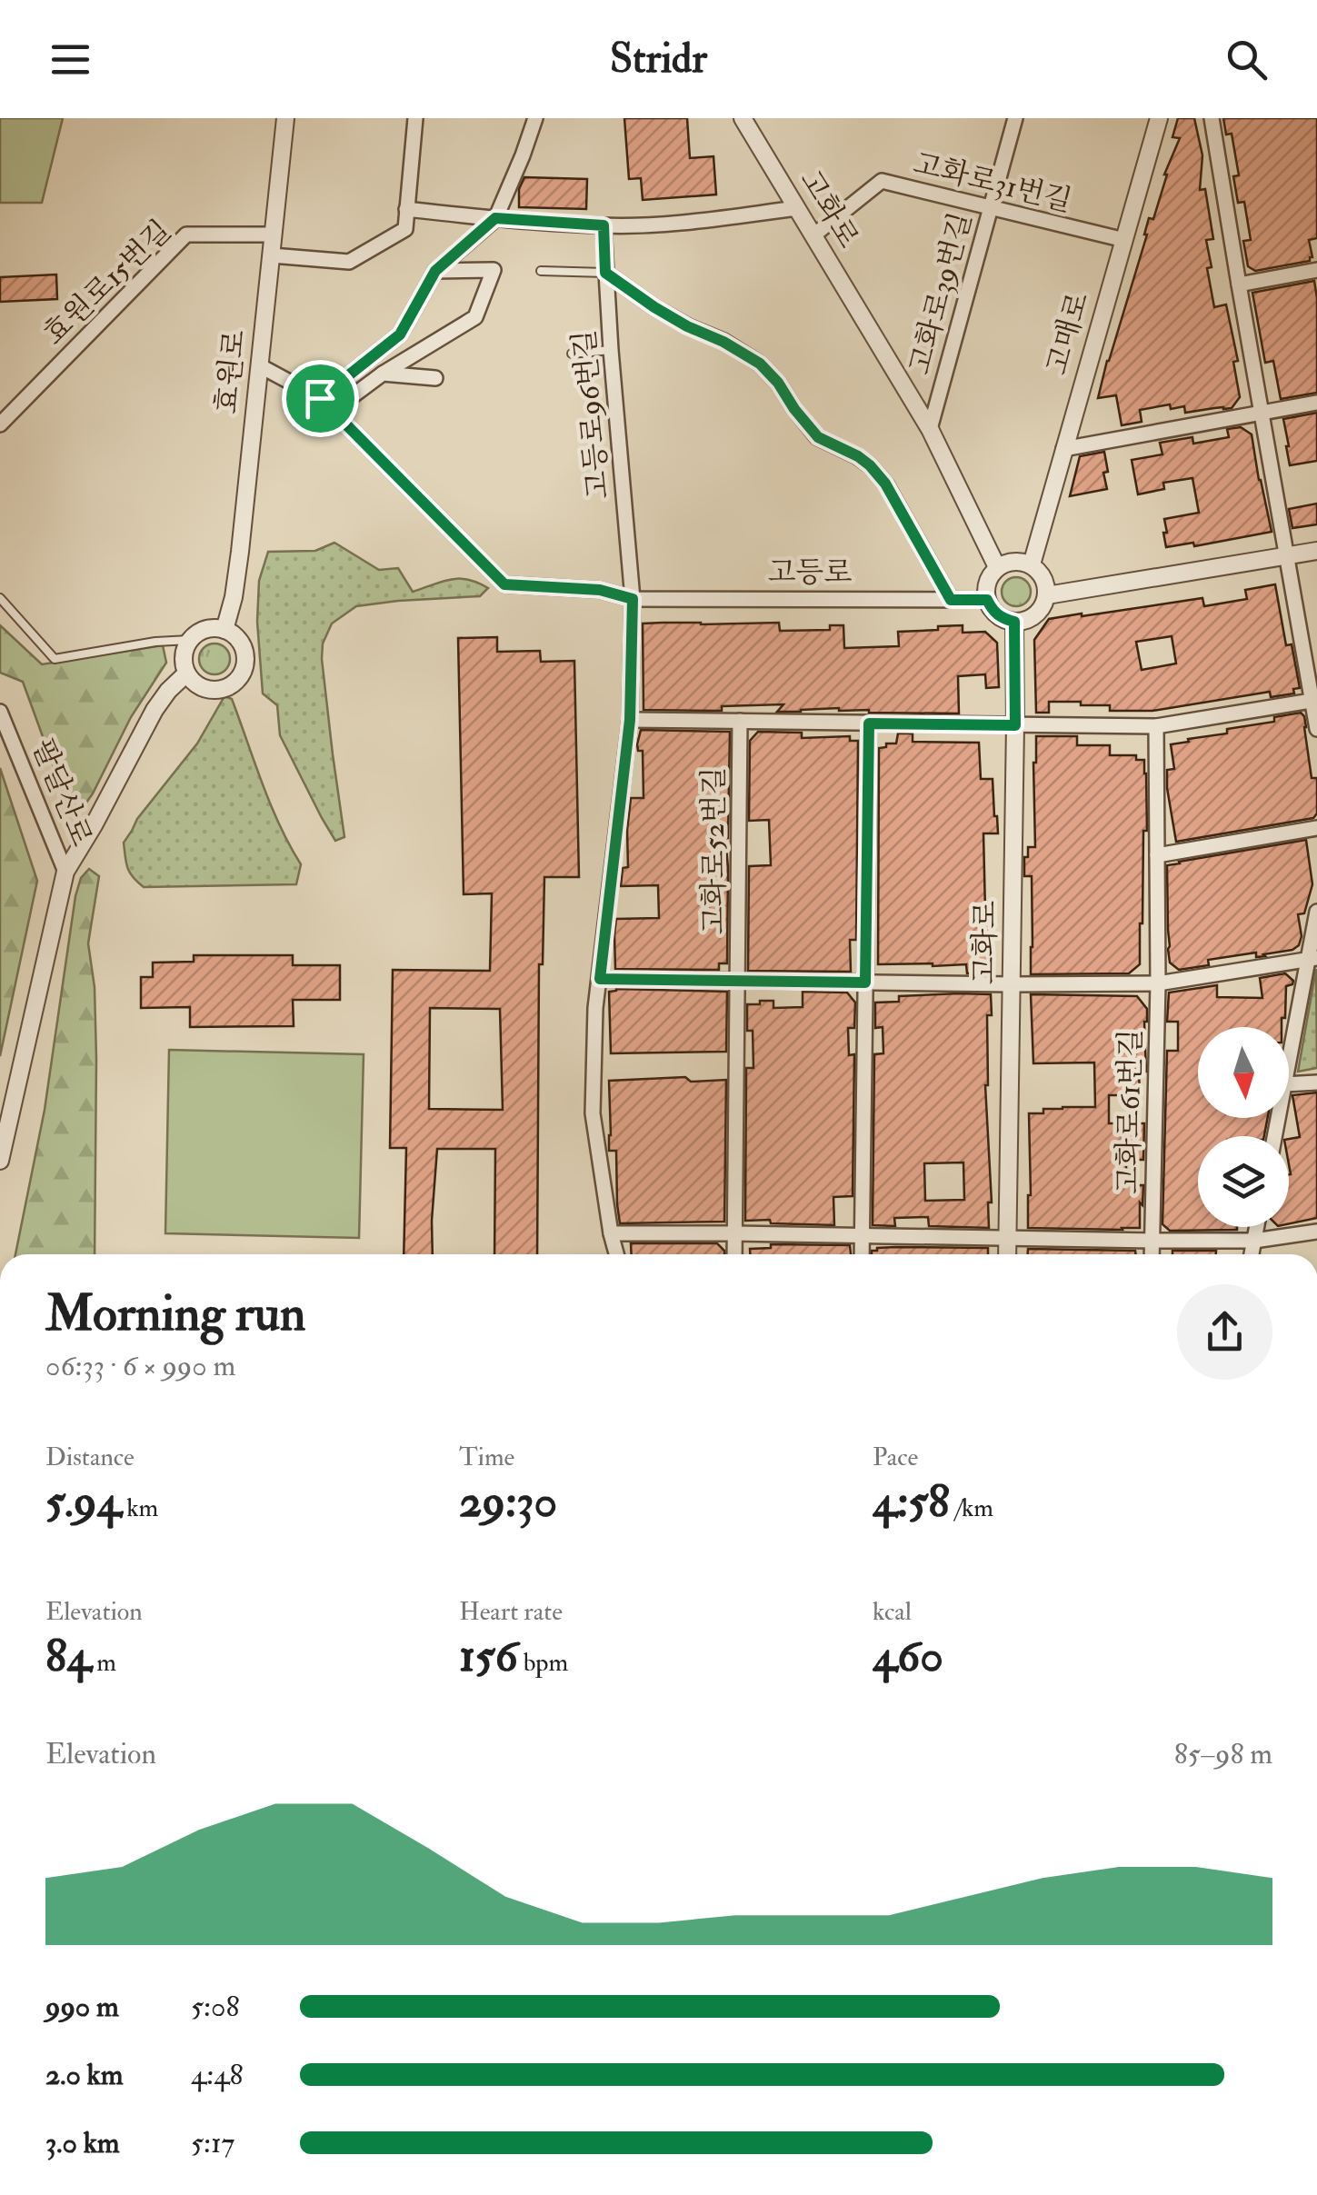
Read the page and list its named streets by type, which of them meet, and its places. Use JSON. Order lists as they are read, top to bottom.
{
  "streets": {
    "street": [
      "고화로31번길",
      "고화로",
      "효원로15번길",
      "고화로39번길",
      "고매로",
      "효원로",
      "고등로96번길",
      "고등로",
      "팔달산로",
      "고화로52번길",
      "고화로61번길"
    ]
  },
  "crossings": [
    ["고화로31번길", "고화로"],
    ["고화로31번길", "고화로39번길"],
    ["고화로31번길", "고매로"],
    ["고화로", "고화로39번길"],
    ["고화로", "고매로"],
    ["고화로", "고등로"],
    ["효원로15번길", "효원로"],
    ["고매로", "고등로"],
    ["효원로", "고등로"],
    ["고등로96번길", "고등로"]
  ],
  "north": "bottom",
  "page": {
    "header": "Stridr",
    "heading": ["Morning run", "06:33 · 6 × 990 m"],
    "stats": [
      ["Distance", "5.94 km"],
      ["Time", "29:30"],
      ["Pace", "4:58 /km"],
      ["Elevation", "84 m"],
      ["Heart rate", "156 bpm"],
      ["kcal", "460"]
    ],
    "chart": ["Elevation", "85–98 m"],
    "list": [
      {
        "name": "990 m",
        "note": "5:08"
      },
      {
        "name": "2.0 km",
        "note": "4:48"
      },
      {
        "name": "3.0 km",
        "note": "5:17"
      }
    ]
  }
}
